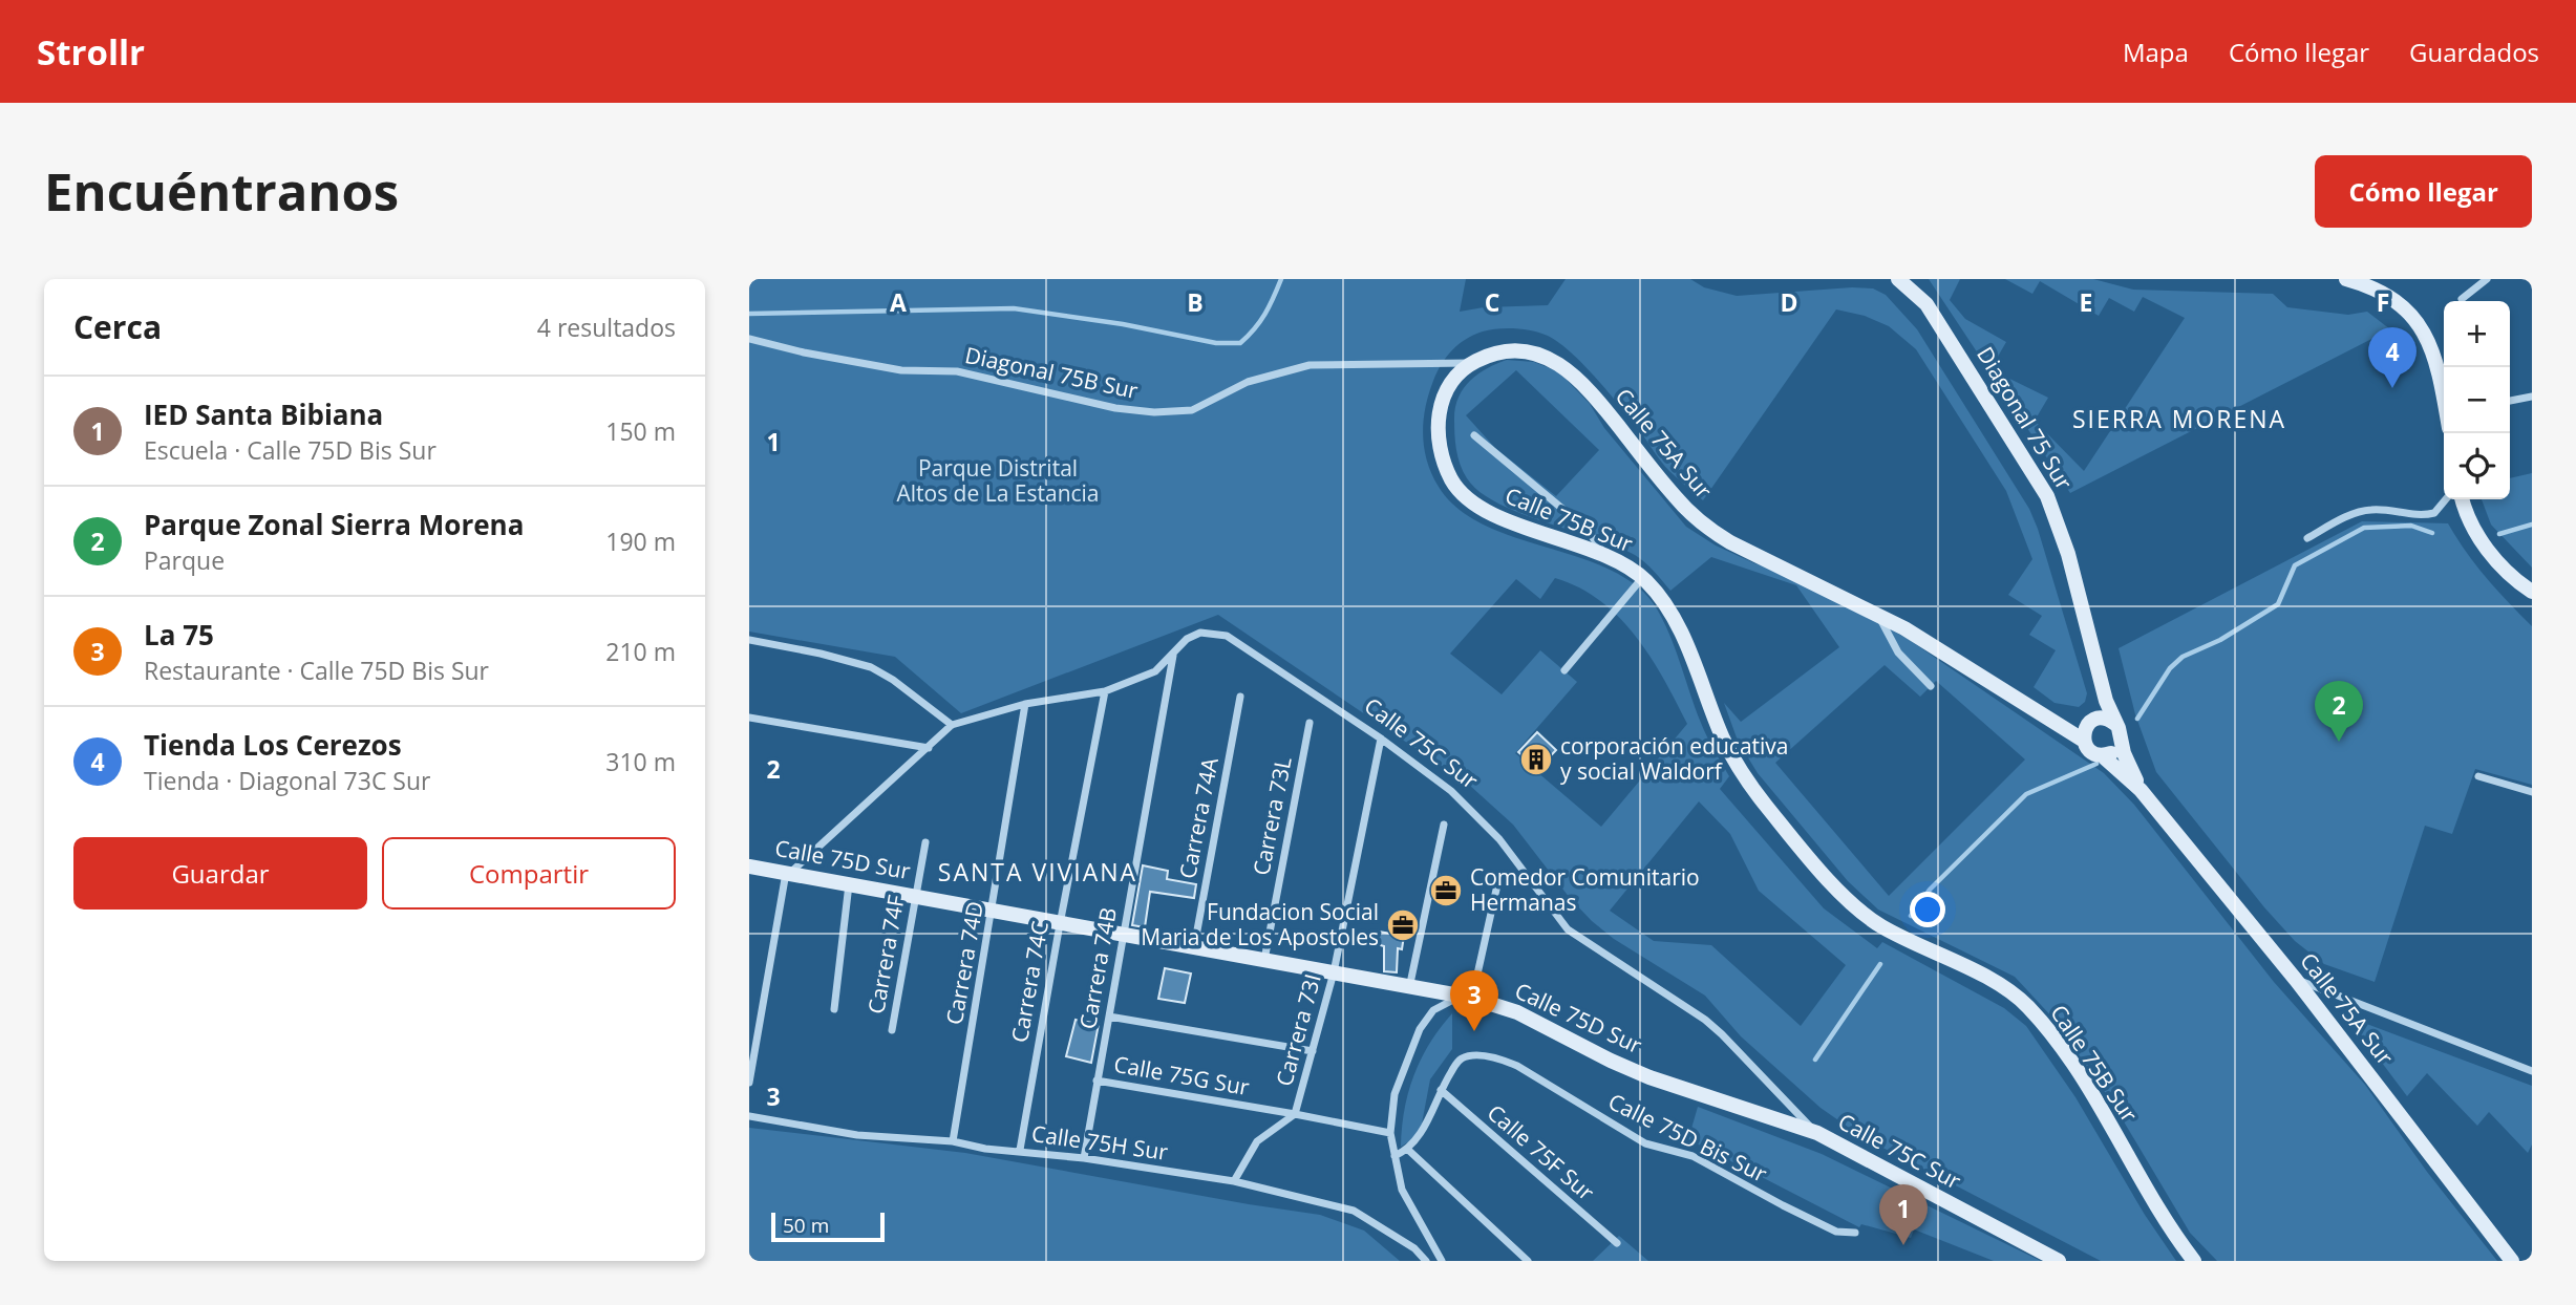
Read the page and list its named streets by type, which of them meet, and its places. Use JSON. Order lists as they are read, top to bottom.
{
  "streets": {
    "street": [
      "Diagonal 75B Sur",
      "Diagonal 75 Sur",
      "Calle 75A Sur",
      "Calle 75B Sur",
      "Calle 75C Sur",
      "Carrera 73L",
      "Carrera 74A",
      "Calle 75D Sur",
      "Carrera 74F",
      "Carrera 74D",
      "Carrera 74B",
      "Carrera 74C",
      "Carrera 73I",
      "Calle 75G Sur",
      "Calle 75D Bis Sur",
      "Calle 75H Sur",
      "Calle 75F Sur"
    ]
  },
  "crossings": [
    ["Diagonal 75B Sur", "Calle 75A Sur"],
    ["Diagonal 75B Sur", "Calle 75B Sur"],
    ["Diagonal 75 Sur", "Calle 75A Sur"],
    ["Calle 75A Sur", "Calle 75B Sur"],
    ["Calle 75C Sur", "Calle 75D Sur"],
    ["Calle 75C Sur", "Carrera 74D"],
    ["Calle 75C Sur", "Carrera 74B"],
    ["Calle 75C Sur", "Carrera 74C"],
    ["Calle 75C Sur", "Carrera 73I"],
    ["Carrera 73L", "Calle 75D Sur"],
    ["Carrera 74A", "Calle 75D Sur"],
    ["Calle 75D Sur", "Carrera 74F"],
    ["Calle 75D Sur", "Carrera 74D"],
    ["Calle 75D Sur", "Carrera 74B"],
    ["Calle 75D Sur", "Carrera 74C"],
    ["Calle 75D Sur", "Carrera 73I"],
    ["Carrera 74D", "Calle 75H Sur"],
    ["Carrera 74B", "Calle 75G Sur"],
    ["Carrera 74B", "Calle 75H Sur"],
    ["Carrera 74C", "Calle 75H Sur"],
    ["Carrera 73I", "Calle 75G Sur"],
    ["Calle 75D Bis Sur", "Calle 75F Sur"]
  ],
  "districts": ["SIERRA MORENA", "SANTA VIVIANA"],
  "parks": ["Parque Distrital Altos de La Estancia"],
  "places": {
    "building": ["corporación educativa y social Waldorf"],
    "office": ["Comedor Comunitario Hermanas", "Fundacion Social Maria de Los Apostoles"]
  },
  "scale_bar": "50 m",
  "page": {
    "header": "Strollr",
    "nav": ["Mapa", "Cómo llegar", "Guardados"],
    "buttons": [
      "Cómo llegar",
      ["Guardar", "Compartir"]
    ],
    "title": "Encuéntranos",
    "heading": ["Cerca", "4 resultados"],
    "map_buttons": ["+", "−"],
    "pins": [
      "4",
      "2",
      "3",
      "1"
    ],
    "list": [
      {
        "mark": "1",
        "name": "IED Santa Bibiana",
        "note": "Escuela · Calle 75D Bis Sur",
        "value": "150 m"
      },
      {
        "mark": "2",
        "name": "Parque Zonal Sierra Morena",
        "note": "Parque",
        "value": "190 m"
      },
      {
        "mark": "3",
        "name": "La 75",
        "note": "Restaurante · Calle 75D Bis Sur",
        "value": "210 m"
      },
      {
        "mark": "4",
        "name": "Tienda Los Cerezos",
        "note": "Tienda · Diagonal 73C Sur",
        "value": "310 m"
      }
    ],
    "scale": "50 m"
  },
  "grid": {
    "columns": [
      "A",
      "B",
      "C",
      "D",
      "E",
      "F"
    ],
    "rows": ["1", "2", "3"]
  }
}
